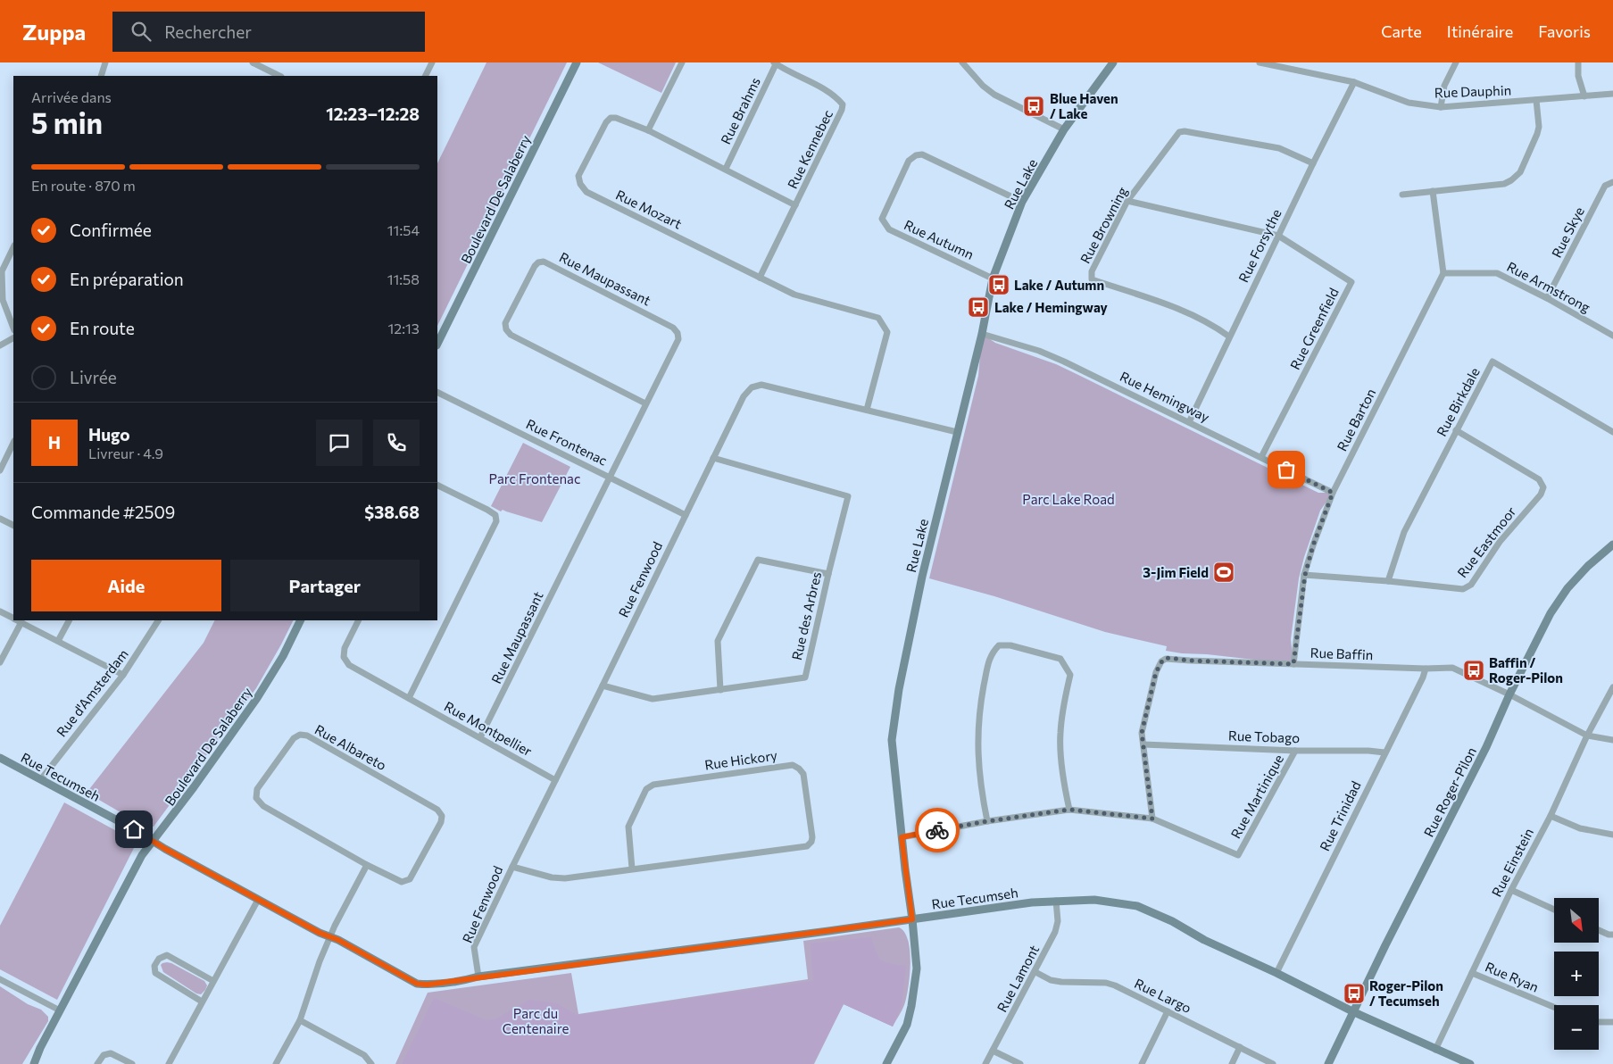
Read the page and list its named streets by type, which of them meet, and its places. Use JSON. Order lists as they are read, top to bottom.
{
  "streets": {
    "street": [
      "Rue Dauphin",
      "Rue Brahms",
      "Rue Kennebec",
      "Rue Lake",
      "Boulevard De Salaberry",
      "Rue Mozart",
      "Rue Browning",
      "Rue Skye",
      "Rue Autumn",
      "Rue Forsythe",
      "Rue Maupassant",
      "Rue Armstrong",
      "Rue Greenfield",
      "Rue Hemingway",
      "Rue Birkdale",
      "Rue Barton",
      "Rue Frontenac",
      "Rue Eastmoor",
      "Rue Fenwood",
      "Rue des Arbres",
      "Rue Baffin",
      "Rue d'Amsterdam",
      "Rue Montpellier",
      "Rue Tobago",
      "Rue Albareto",
      "Rue Hickory",
      "Rue Tecumseh",
      "Rue Roger-Pilon",
      "Rue Martinique",
      "Rue Trinidad",
      "Rue Einstein",
      "Rue Ryan",
      "Rue Lamont",
      "Rue Largo"
    ]
  },
  "crossings": [
    ["Rue Dauphin", "Rue Forsythe"],
    ["Rue Brahms", "Rue Kennebec"],
    ["Rue Brahms", "Rue Mozart"],
    ["Rue Kennebec", "Rue Mozart"],
    ["Rue Lake", "Rue Autumn"],
    ["Rue Lake", "Rue Hemingway"],
    ["Rue Lake", "Rue Fenwood"],
    ["Rue Lake", "Rue Tecumseh"],
    ["Rue Lake", "Rue Martinique"],
    ["Boulevard De Salaberry", "Rue Tecumseh"],
    ["Rue Mozart", "Rue Fenwood"],
    ["Rue Browning", "Rue Forsythe"],
    ["Rue Browning", "Rue Greenfield"],
    ["Rue Skye", "Rue Armstrong"],
    ["Rue Forsythe", "Rue Greenfield"],
    ["Rue Forsythe", "Rue Hemingway"],
    ["Rue Maupassant", "Rue Frontenac"],
    ["Rue Maupassant", "Rue Montpellier"],
    ["Rue Armstrong", "Rue Barton"],
    ["Rue Greenfield", "Rue Hemingway"],
    ["Rue Hemingway", "Rue Barton"],
    ["Rue Birkdale", "Rue Eastmoor"],
    ["Rue Barton", "Rue Eastmoor"],
    ["Rue Barton", "Rue Baffin"],
    ["Rue Frontenac", "Rue Fenwood"],
    ["Rue Fenwood", "Rue des Arbres"],
    ["Rue Fenwood", "Rue Montpellier"],
    ["Rue Fenwood", "Rue Hickory"],
    ["Rue Fenwood", "Rue Tecumseh"],
    ["Rue Baffin", "Rue Tobago"],
    ["Rue Baffin", "Rue Roger-Pilon"],
    ["Rue Baffin", "Rue Martinique"],
    ["Rue Baffin", "Rue Trinidad"],
    ["Rue Baffin", "Rue Einstein"],
    ["Rue d'Amsterdam", "Rue Tecumseh"],
    ["Rue Tobago", "Rue Martinique"],
    ["Rue Tobago", "Rue Trinidad"],
    ["Rue Tecumseh", "Rue Roger-Pilon"],
    ["Rue Tecumseh", "Rue Trinidad"],
    ["Rue Tecumseh", "Rue Einstein"],
    ["Rue Tecumseh", "Rue Lamont"],
    ["Rue Einstein", "Rue Ryan"],
    ["Rue Lamont", "Rue Largo"]
  ],
  "parks": ["Parc Frontenac", "Parc Lake Road", "Parc du Centenaire"],
  "places": {
    "bus stop": [
      "Blue Haven / Lake",
      "Lake / Autumn",
      "Lake / Hemingway",
      "Baffin / Roger-Pilon",
      "Roger-Pilon / Tecumseh"
    ],
    "sports": ["3-Jim Field"]
  },
  "north": "bottom right",
  "page": {
    "header": "Zuppa",
    "search": "Rechercher",
    "nav": ["Carte", "Itinéraire", "Favoris"],
    "heading": ["5 min", "Arrivée dans", "12:23–12:28"],
    "panel": [
      "Hugo",
      "Livreur · 4.9",
      "Commande #2509",
      "$38.68"
    ],
    "bar": "En route · 870 m",
    "list": [
      ["Confirmée", "11:54"],
      ["En préparation", "11:58"],
      ["En route", "12:13"],
      "Livrée"
    ],
    "round": "H",
    "buttons": ["Aide", "Partager"],
    "map_buttons": ["+", "−"]
  }
}
